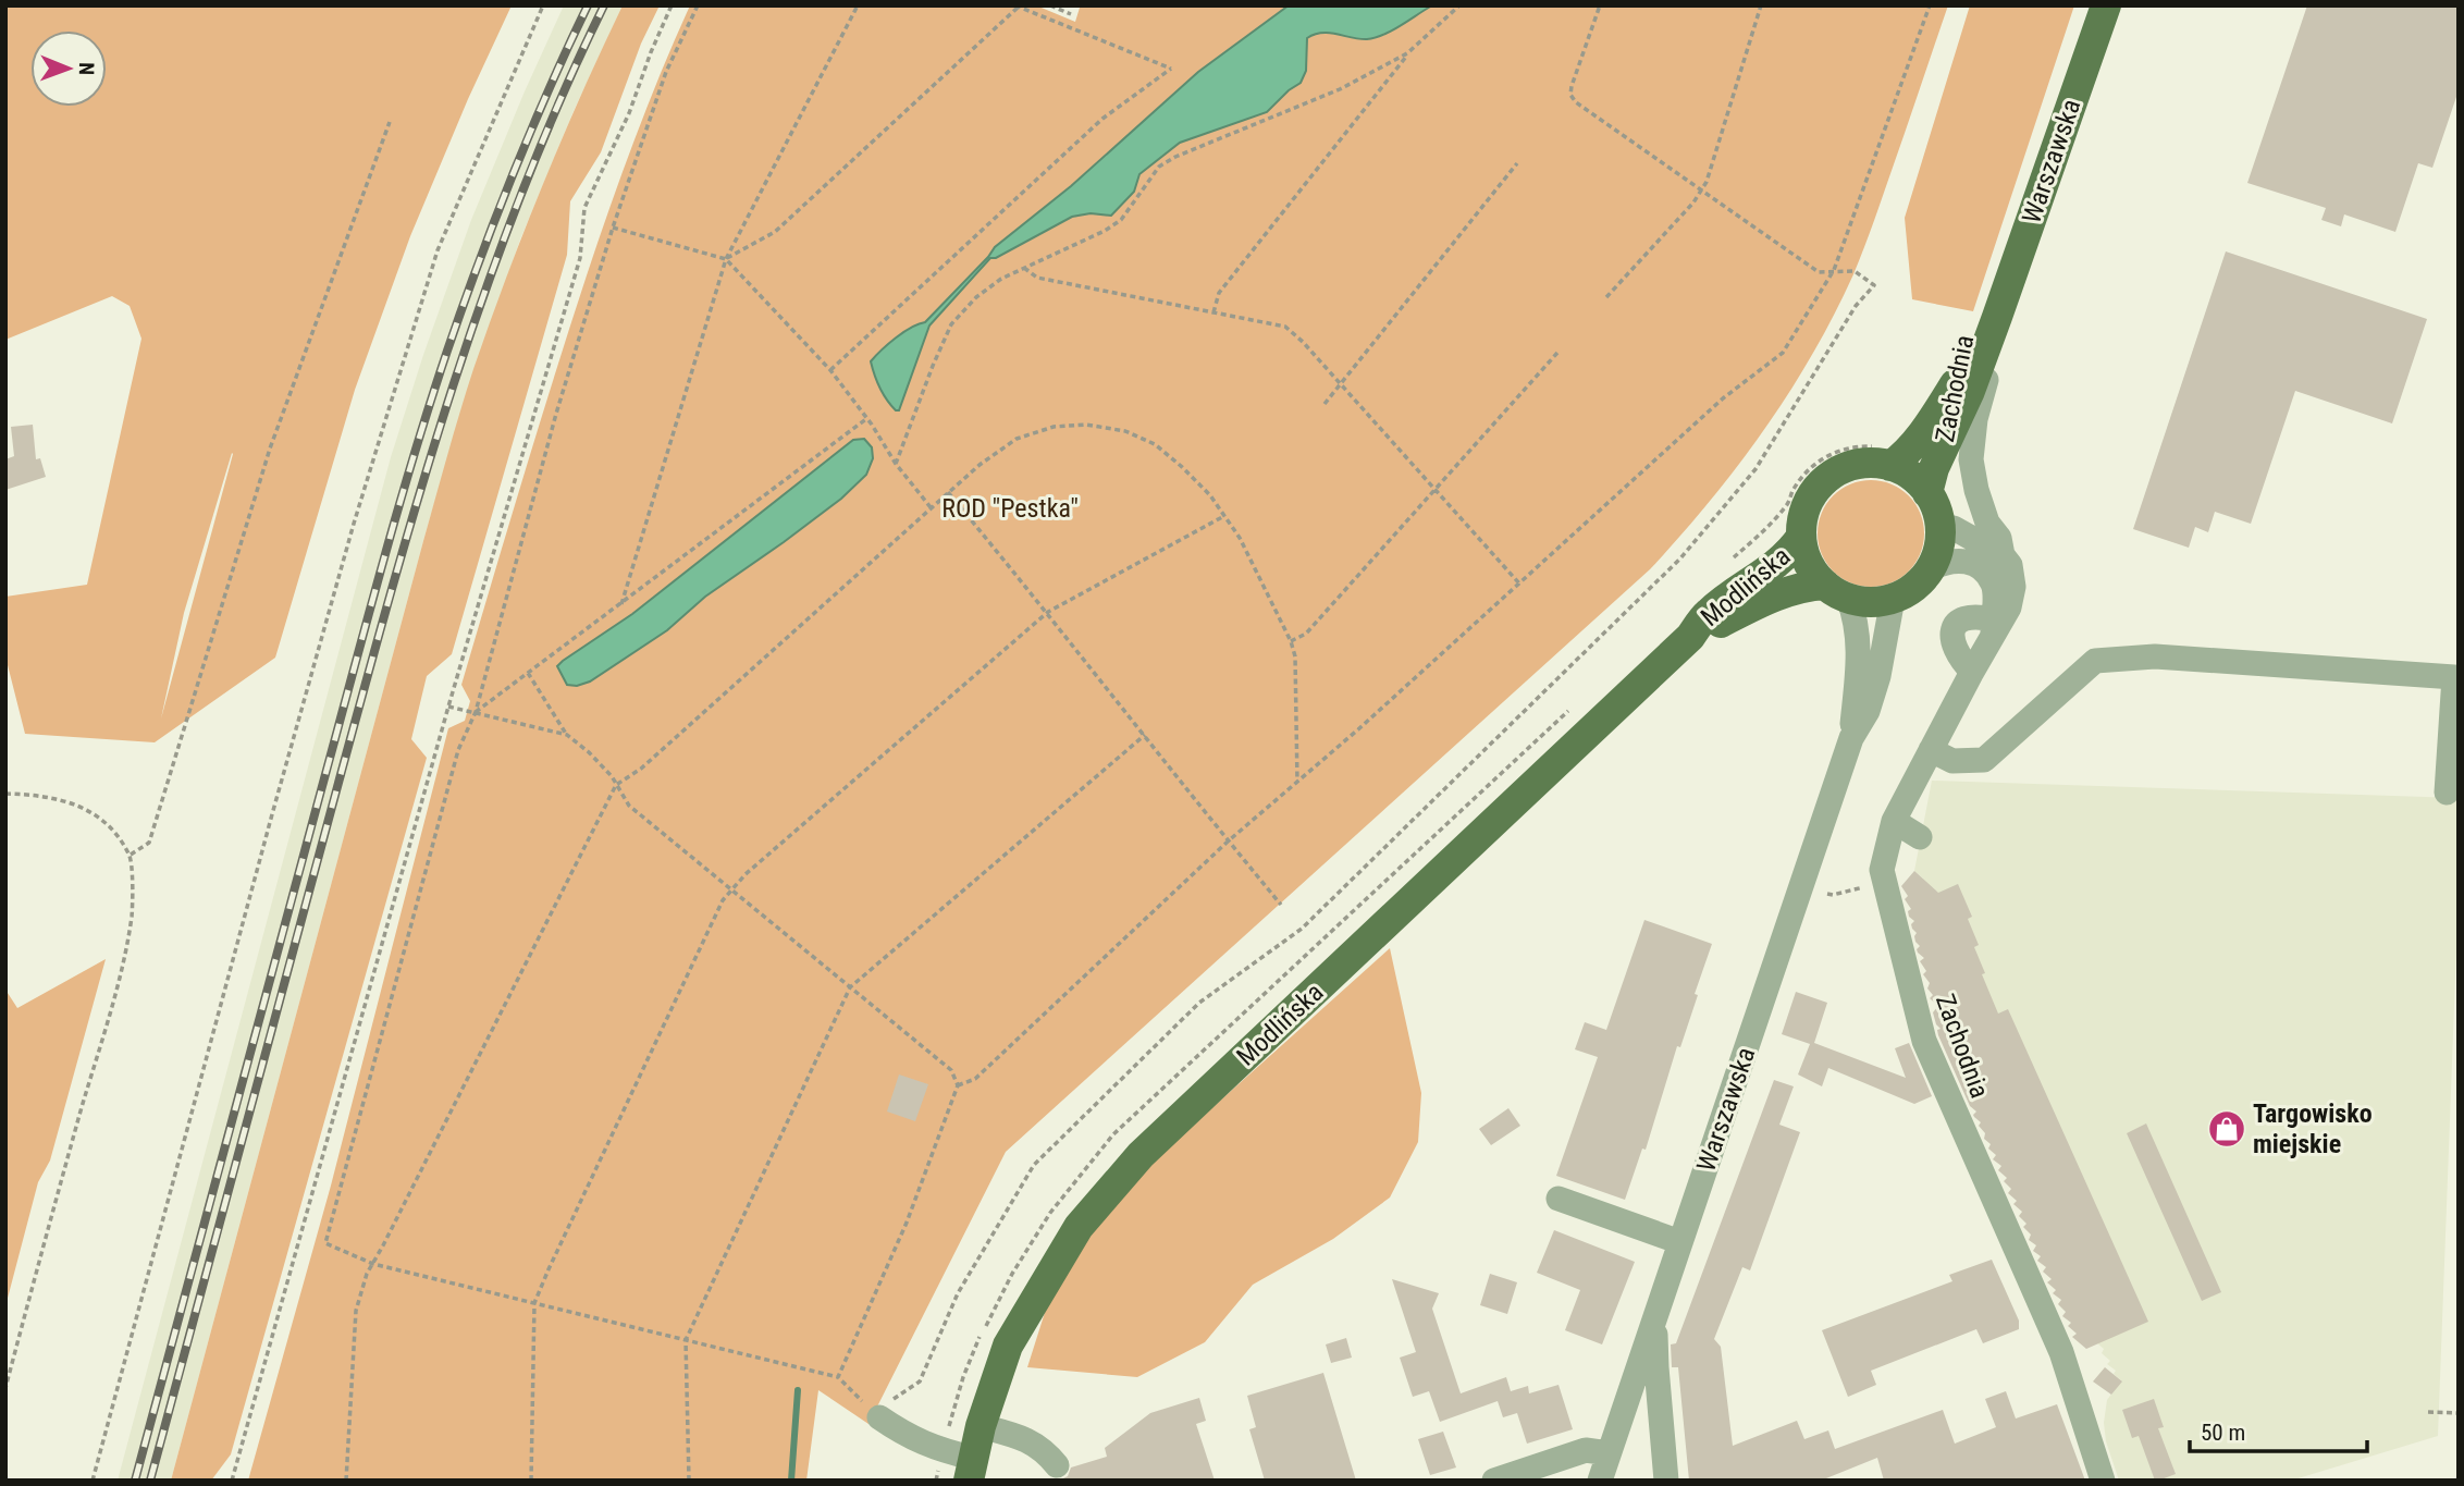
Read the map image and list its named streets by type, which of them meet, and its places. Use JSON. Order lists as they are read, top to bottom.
{
  "streets": {
    "main road": ["Warszawska", "Modlińska"],
    "street": ["Zachodnia"]
  },
  "crossings": [
    ["Warszawska", "Zachodnia"],
    ["Warszawska", "Modlińska"],
    ["Zachodnia", "Modlińska"]
  ],
  "parks": ["ROD \"Pestka\""],
  "places": {
    "shop": ["Targowisko miejskie"]
  },
  "scale_bar": "50 m",
  "north": "right"
}
